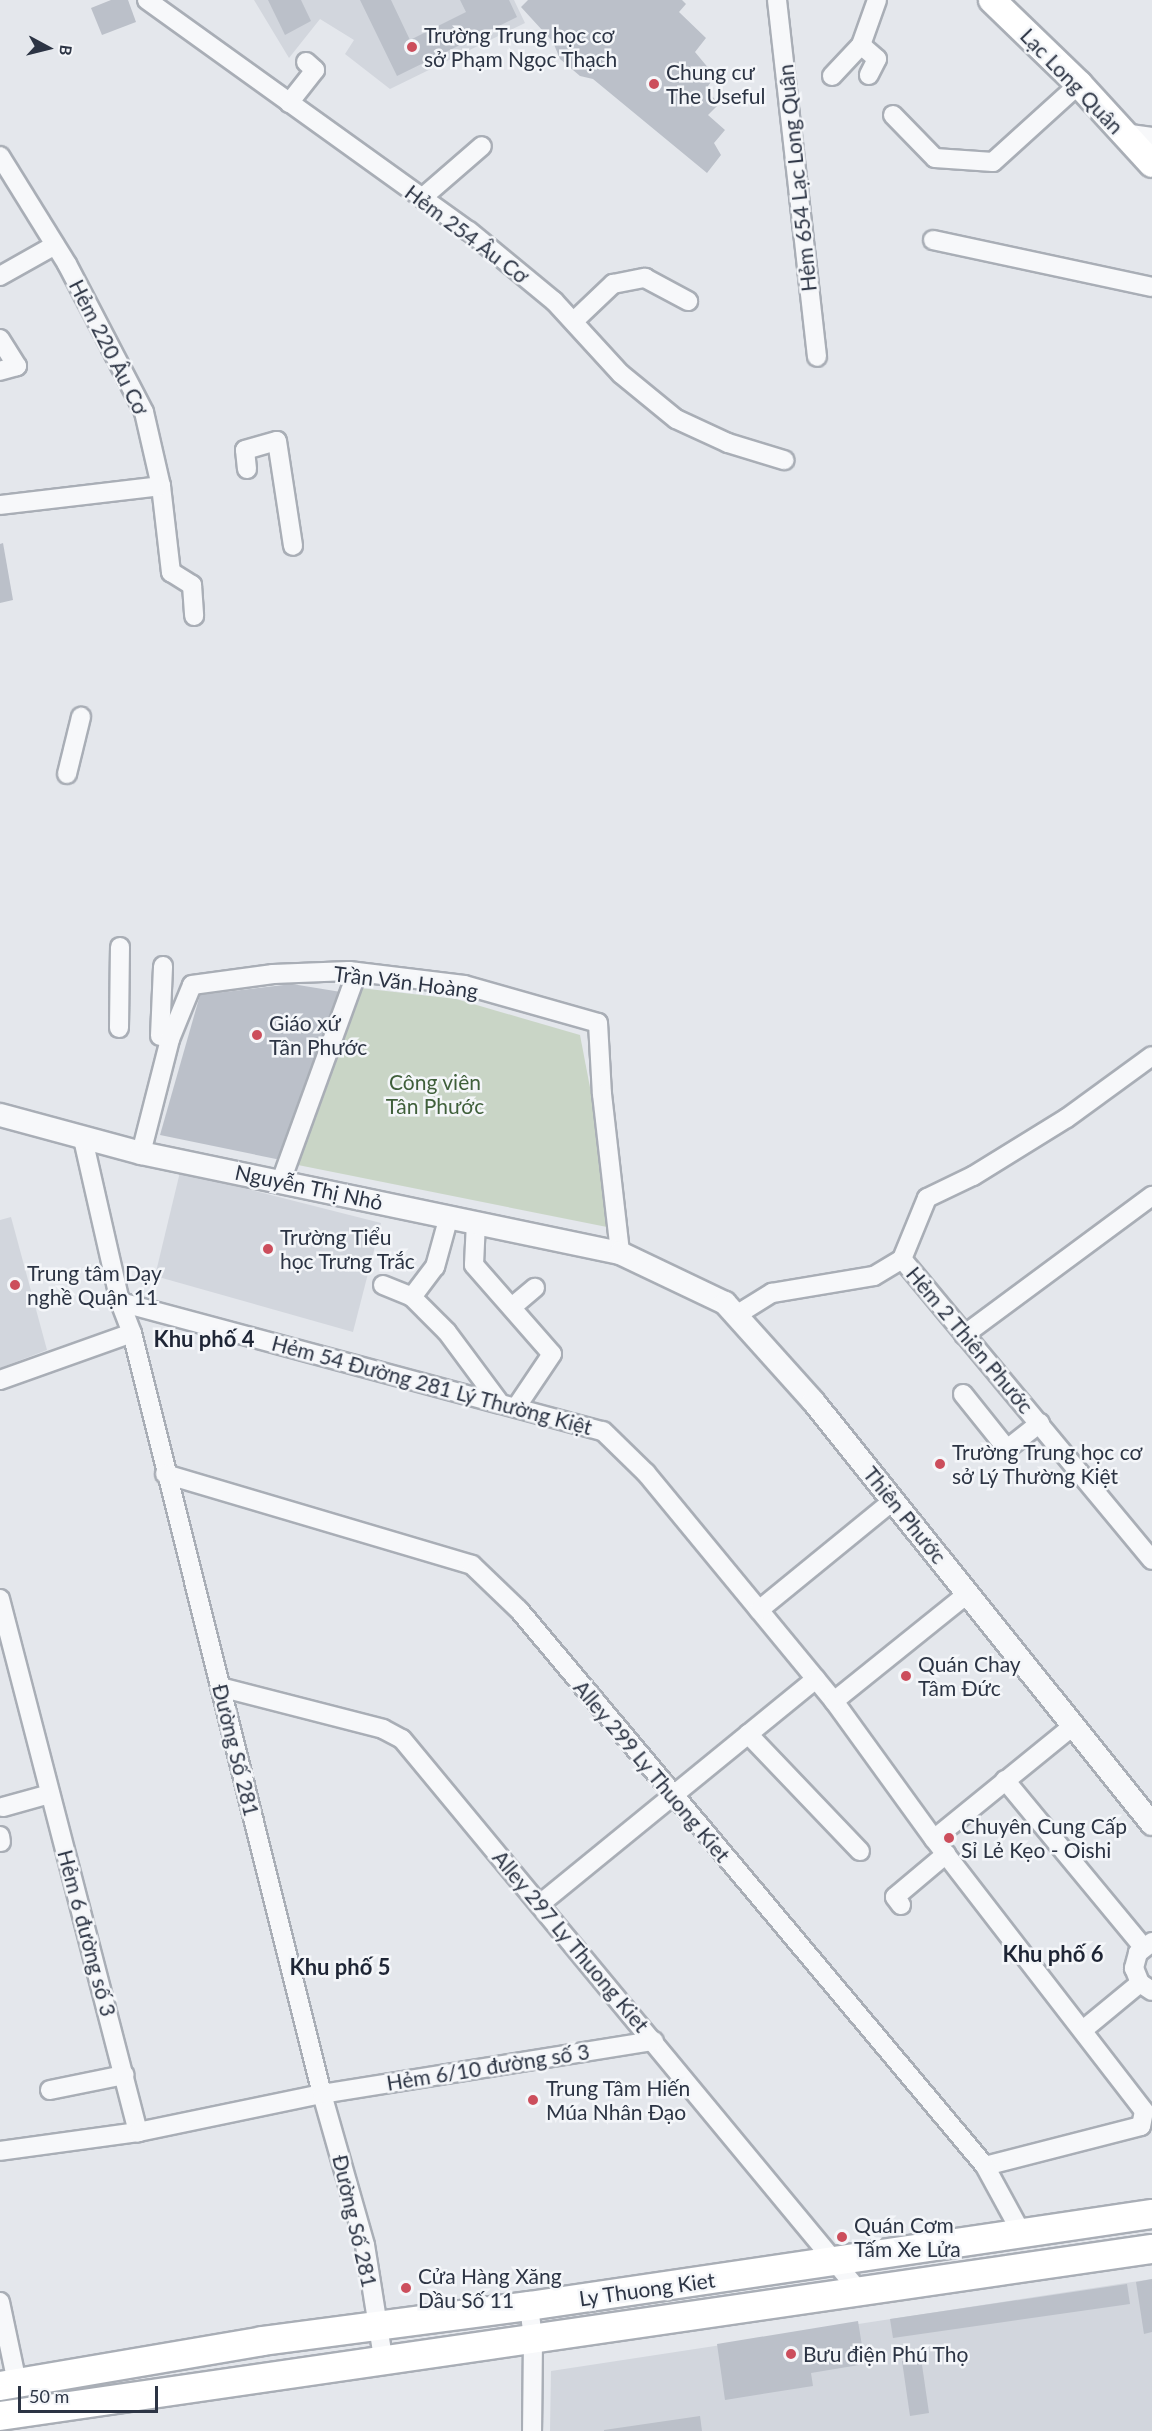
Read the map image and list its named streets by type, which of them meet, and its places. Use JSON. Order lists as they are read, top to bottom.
{
  "streets": {
    "main road": ["Lạc Long Quân", "Ly Thuong Kiet"],
    "street": [
      "Hẻm 654 Lạc Long Quân",
      "Hẻm 254 Âu Cơ",
      "Hẻm 220 Âu Cơ",
      "Trần Văn Hoàng",
      "Nguyễn Thị Nhỏ",
      "Hẻm 2 Thiên Phước",
      "Hẻm 54 Đường 281 Lý Thường Kiệt",
      "Thiên Phước",
      "Đường Số 281",
      "Alley 299 Ly Thuong Kiet",
      "Hẻm 6 đường số 3",
      "Alley 297 Ly Thuong Kiet",
      "Hẻm 6/10 đường số 3"
    ]
  },
  "crossings": [
    ["Trần Văn Hoàng", "Nguyễn Thị Nhỏ"],
    ["Trần Văn Hoàng", "Thiên Phước"],
    ["Nguyễn Thị Nhỏ", "Thiên Phước"],
    ["Nguyễn Thị Nhỏ", "Đường Số 281"],
    ["Hẻm 54 Đường 281 Lý Thường Kiệt", "Đường Số 281"],
    ["Hẻm 54 Đường 281 Lý Thường Kiệt", "Alley 299 Ly Thuong Kiet"],
    ["Đường Số 281", "Alley 299 Ly Thuong Kiet"],
    ["Đường Số 281", "Alley 297 Ly Thuong Kiet"],
    ["Đường Số 281", "Hẻm 6/10 đường số 3"],
    ["Đường Số 281", "Ly Thuong Kiet"],
    ["Alley 299 Ly Thuong Kiet", "Ly Thuong Kiet"],
    ["Hẻm 6 đường số 3", "Hẻm 6/10 đường số 3"],
    ["Alley 297 Ly Thuong Kiet", "Hẻm 6/10 đường số 3"],
    ["Alley 297 Ly Thuong Kiet", "Ly Thuong Kiet"]
  ],
  "districts": ["Khu phố 4", "Khu phố 6", "Khu phố 5"],
  "parks": ["Công viên Tân Phước"],
  "places": [
    "Trường Trung học cơ sở Phạm Ngọc Thạch",
    "Chung cư The Useful",
    "Giáo xứ Tân Phước",
    "Trường Tiểu học Trưng Trắc",
    "Trung tâm Dạy nghề Quận 11",
    "Trường Trung học cơ sở Lý Thường Kiệt",
    "Quán Chay Tâm Đức",
    "Chuyên Cung Cấp Sỉ Lẻ Kẹo - Oishi",
    "Trung Tâm Hiến Múa Nhân Đạo",
    "Quán Cơm Tấm Xe Lửa",
    "Cửa Hàng Xăng Dầu Số 11",
    "Bưu điện Phú Thọ"
  ],
  "scale_bar": "50 m",
  "north": "right"
}
